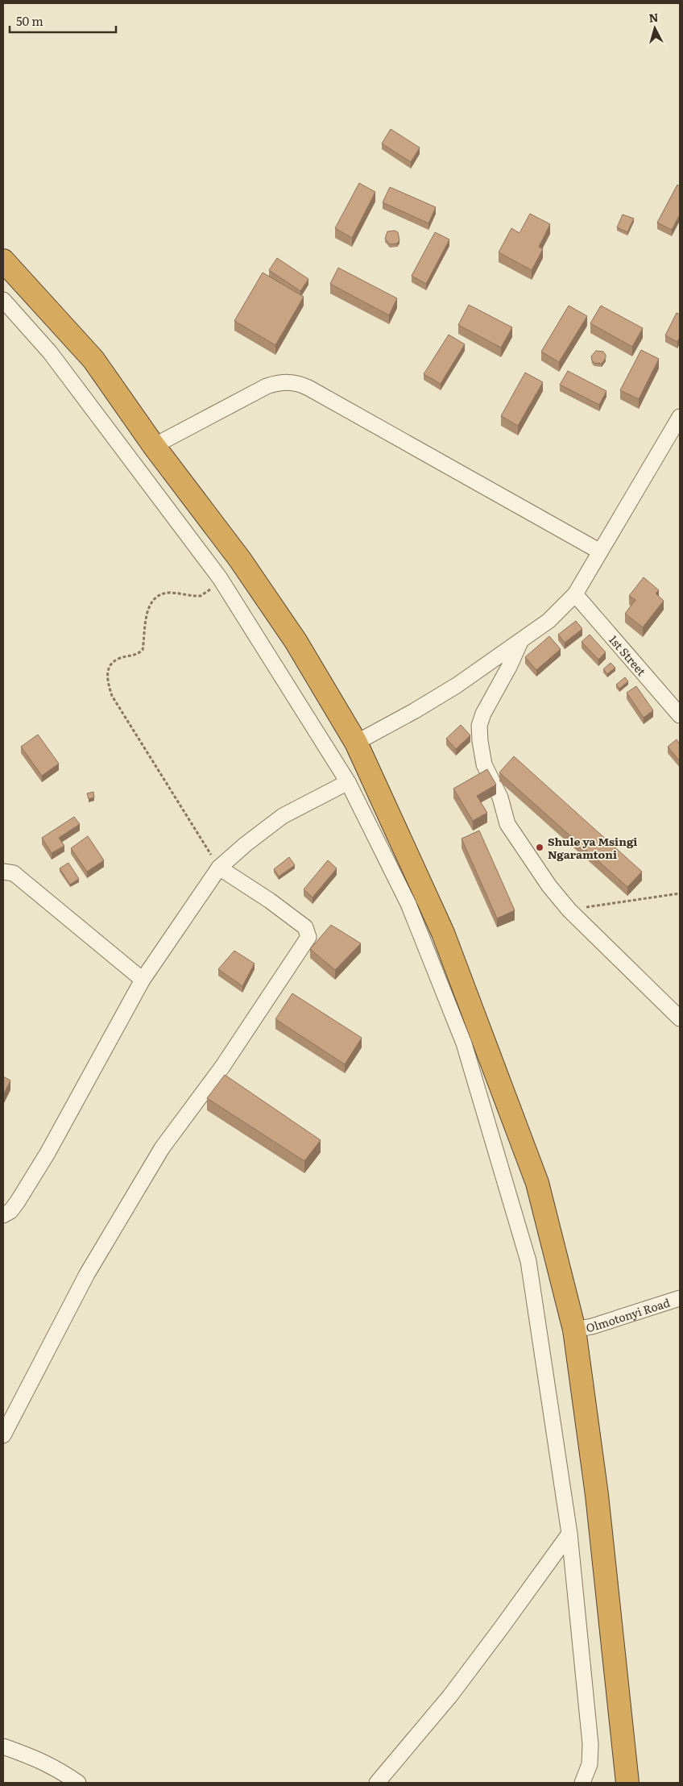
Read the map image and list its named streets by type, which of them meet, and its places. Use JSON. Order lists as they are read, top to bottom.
{
  "streets": {
    "street": ["1st Street", "Olmotonyi Road"]
  },
  "places": ["Shule ya Msingi Ngaramtoni"],
  "scale_bar": "50 m",
  "north": "top"
}
